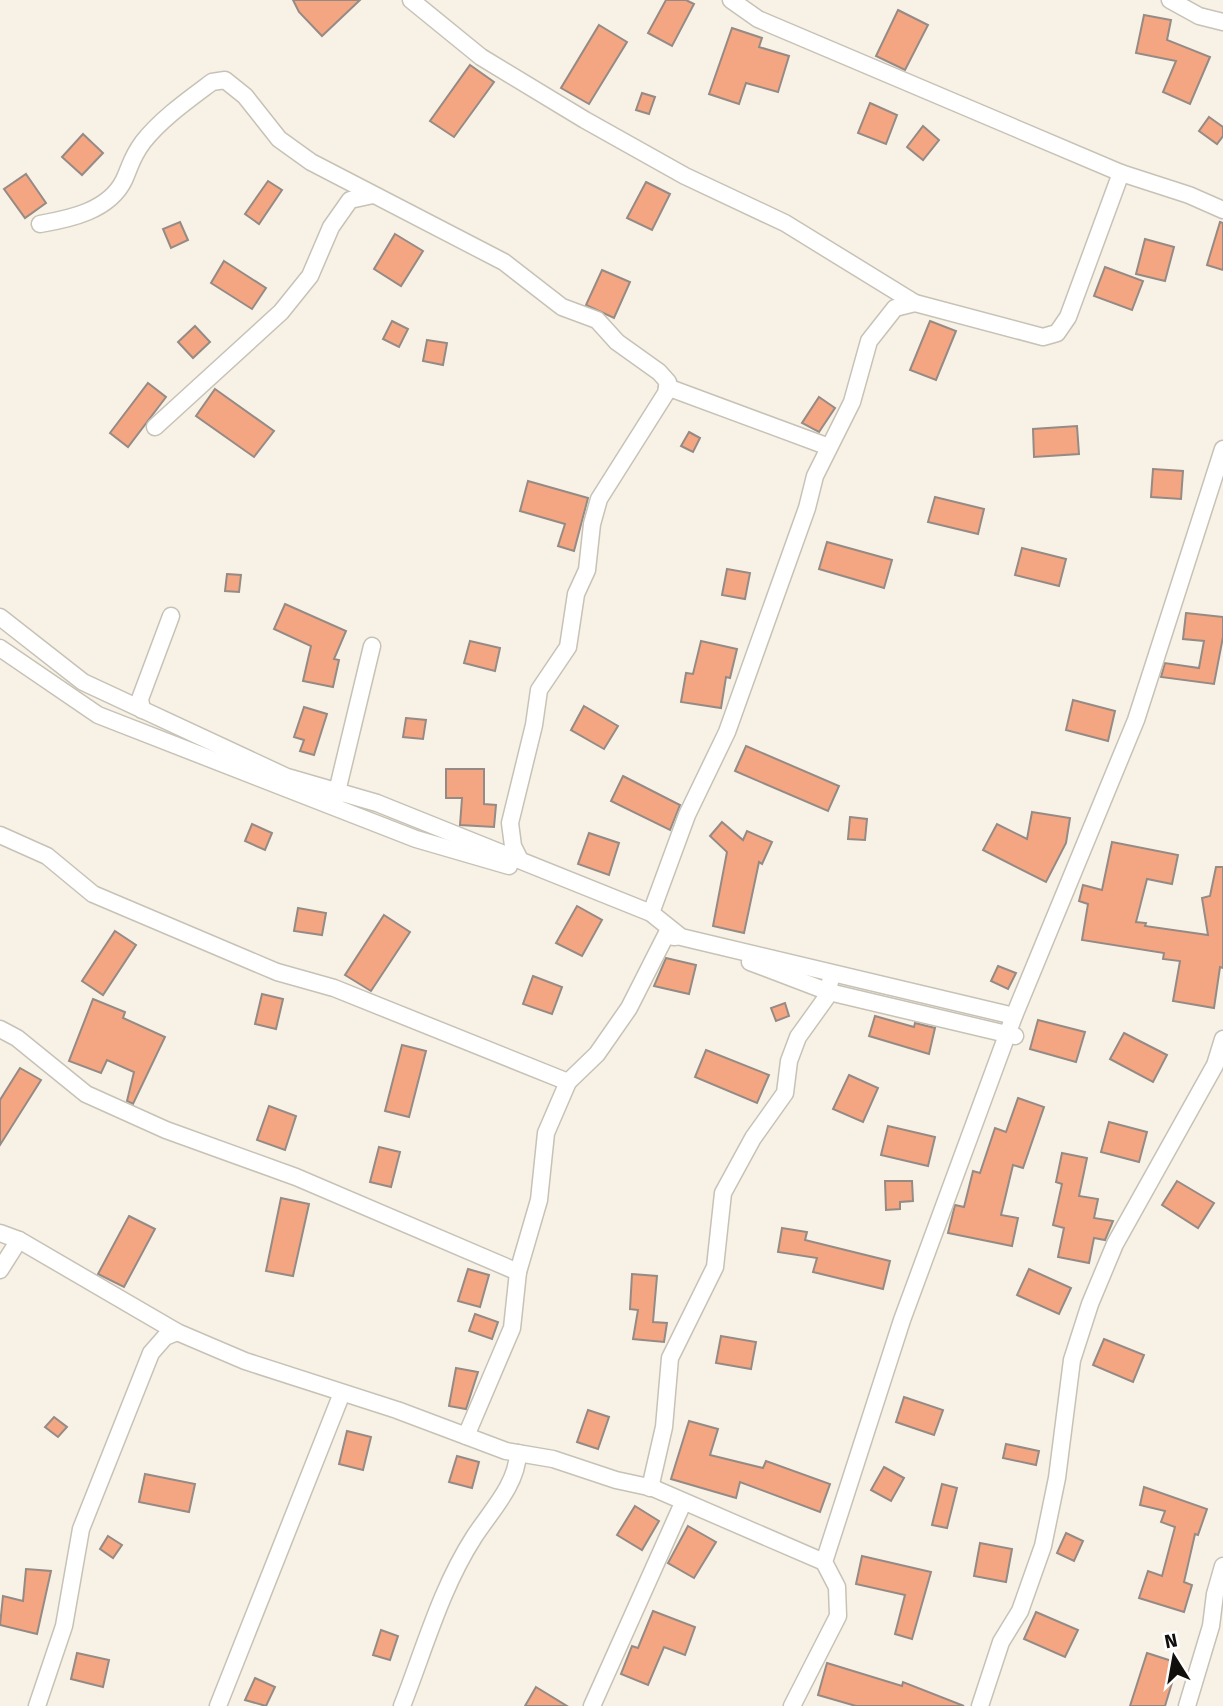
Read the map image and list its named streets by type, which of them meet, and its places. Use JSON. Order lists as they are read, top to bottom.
{
  "north": "top"
}
